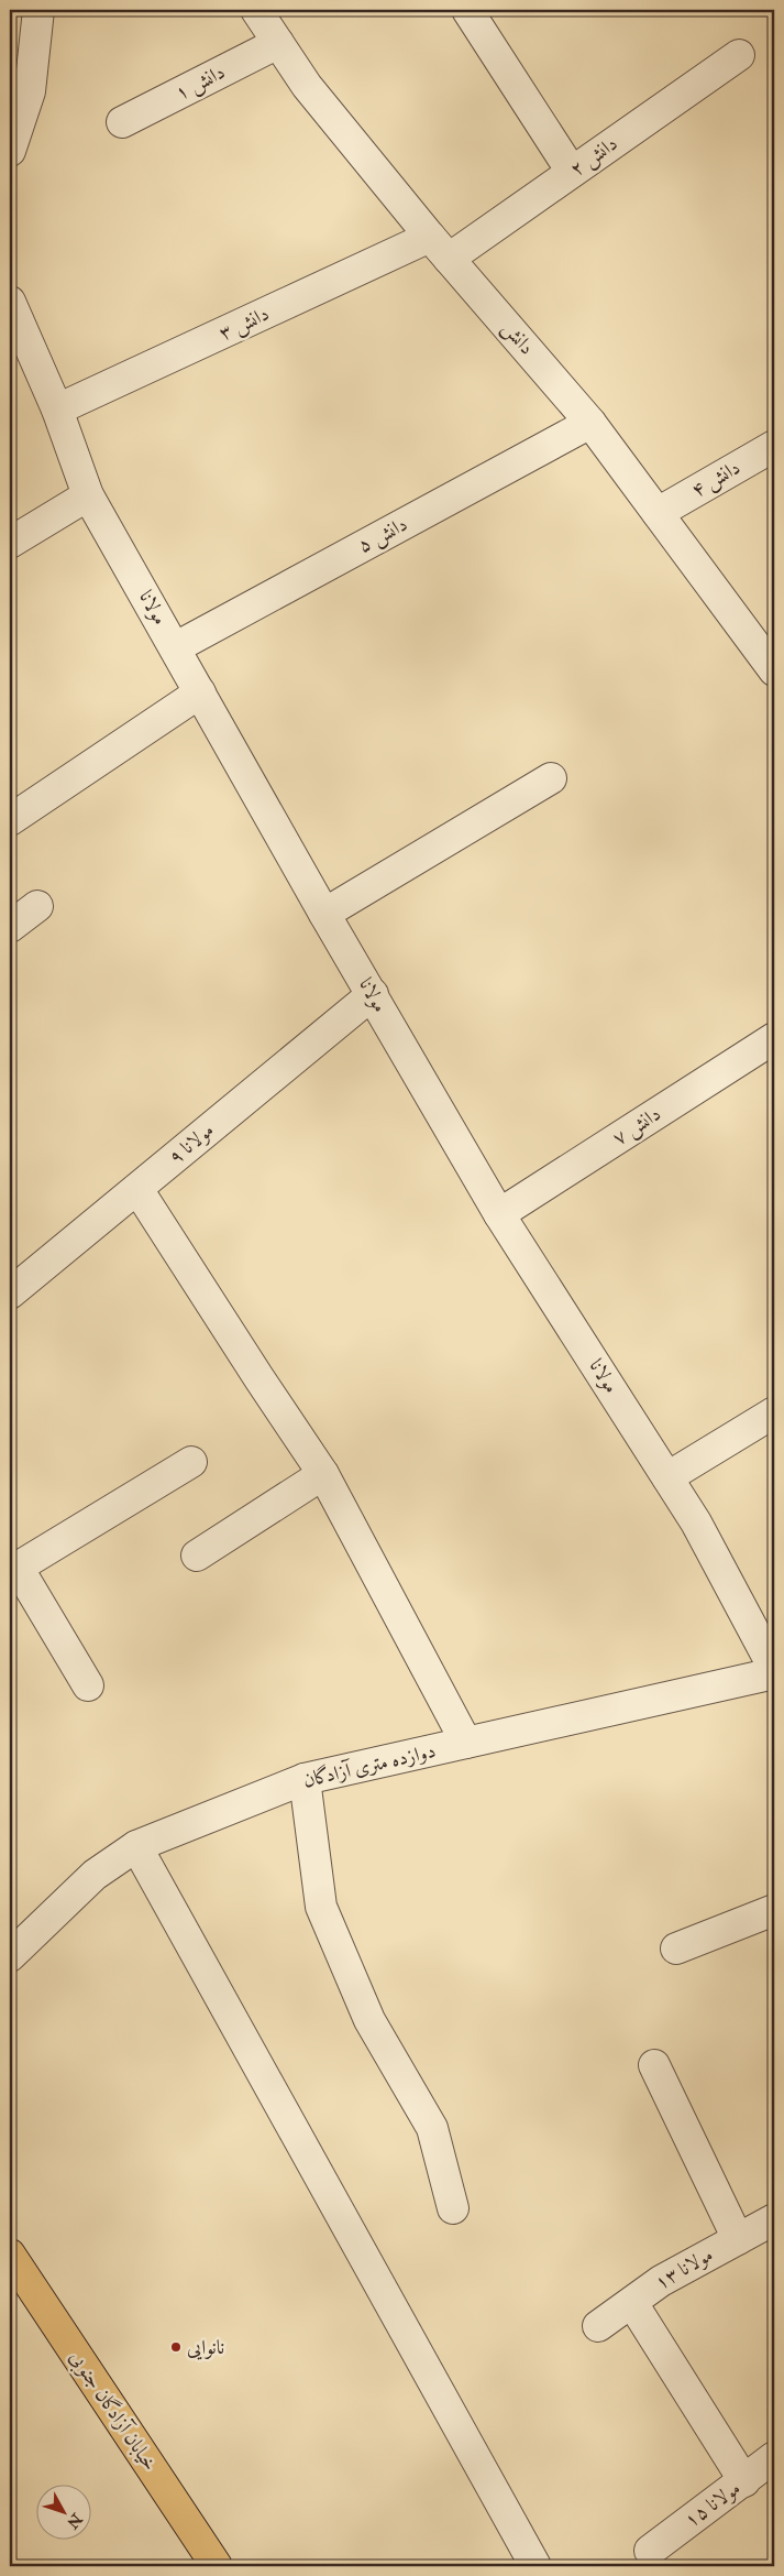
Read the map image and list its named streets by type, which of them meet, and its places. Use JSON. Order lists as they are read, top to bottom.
{
  "streets": {
    "main road": ["خیابان آزادگان جنوبی"],
    "street": [
      "دانش ۱",
      "دانش ۲",
      "دانش ۳",
      "دانش",
      "دانش ۴",
      "دانش ۵",
      "مولانا",
      "دانش ۷",
      "مولانا ۹",
      "دوازده متری آزادگان",
      "مولانا ۱۳",
      "مولانا ۱۵"
    ]
  },
  "crossings": [
    ["دانش ۱", "دانش"],
    ["دانش ۲", "دانش ۳"],
    ["دانش ۲", "دانش"],
    ["دانش ۳", "دانش"],
    ["دانش ۳", "مولانا"],
    ["دانش", "دانش ۴"],
    ["دانش", "دانش ۵"],
    ["دانش ۵", "مولانا"],
    ["مولانا", "دانش ۷"],
    ["مولانا", "مولانا ۹"],
    ["مولانا", "دوازده متری آزادگان"]
  ],
  "places": ["نانوایی"],
  "north": "bottom right"
}
